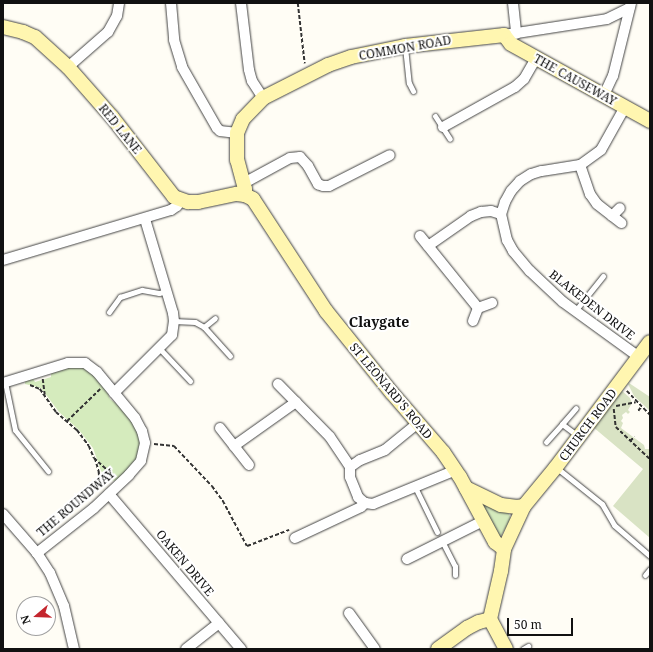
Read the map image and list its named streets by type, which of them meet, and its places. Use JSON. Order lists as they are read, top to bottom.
{
  "streets": {
    "street": [
      "COMMON ROAD",
      "THE CAUSEWAY",
      "RED LANE",
      "BLAKEDEN DRIVE",
      "ST LEONARD'S ROAD",
      "CHURCH ROAD",
      "THE ROUNDWAY",
      "OAKEN DRIVE"
    ]
  },
  "crossings": [
    ["COMMON ROAD", "THE CAUSEWAY"],
    ["COMMON ROAD", "ST LEONARD'S ROAD"],
    ["BLAKEDEN DRIVE", "CHURCH ROAD"],
    ["ST LEONARD'S ROAD", "CHURCH ROAD"],
    ["THE ROUNDWAY", "OAKEN DRIVE"]
  ],
  "districts": ["Claygate"],
  "scale_bar": "50 m",
  "north": "left"
}
